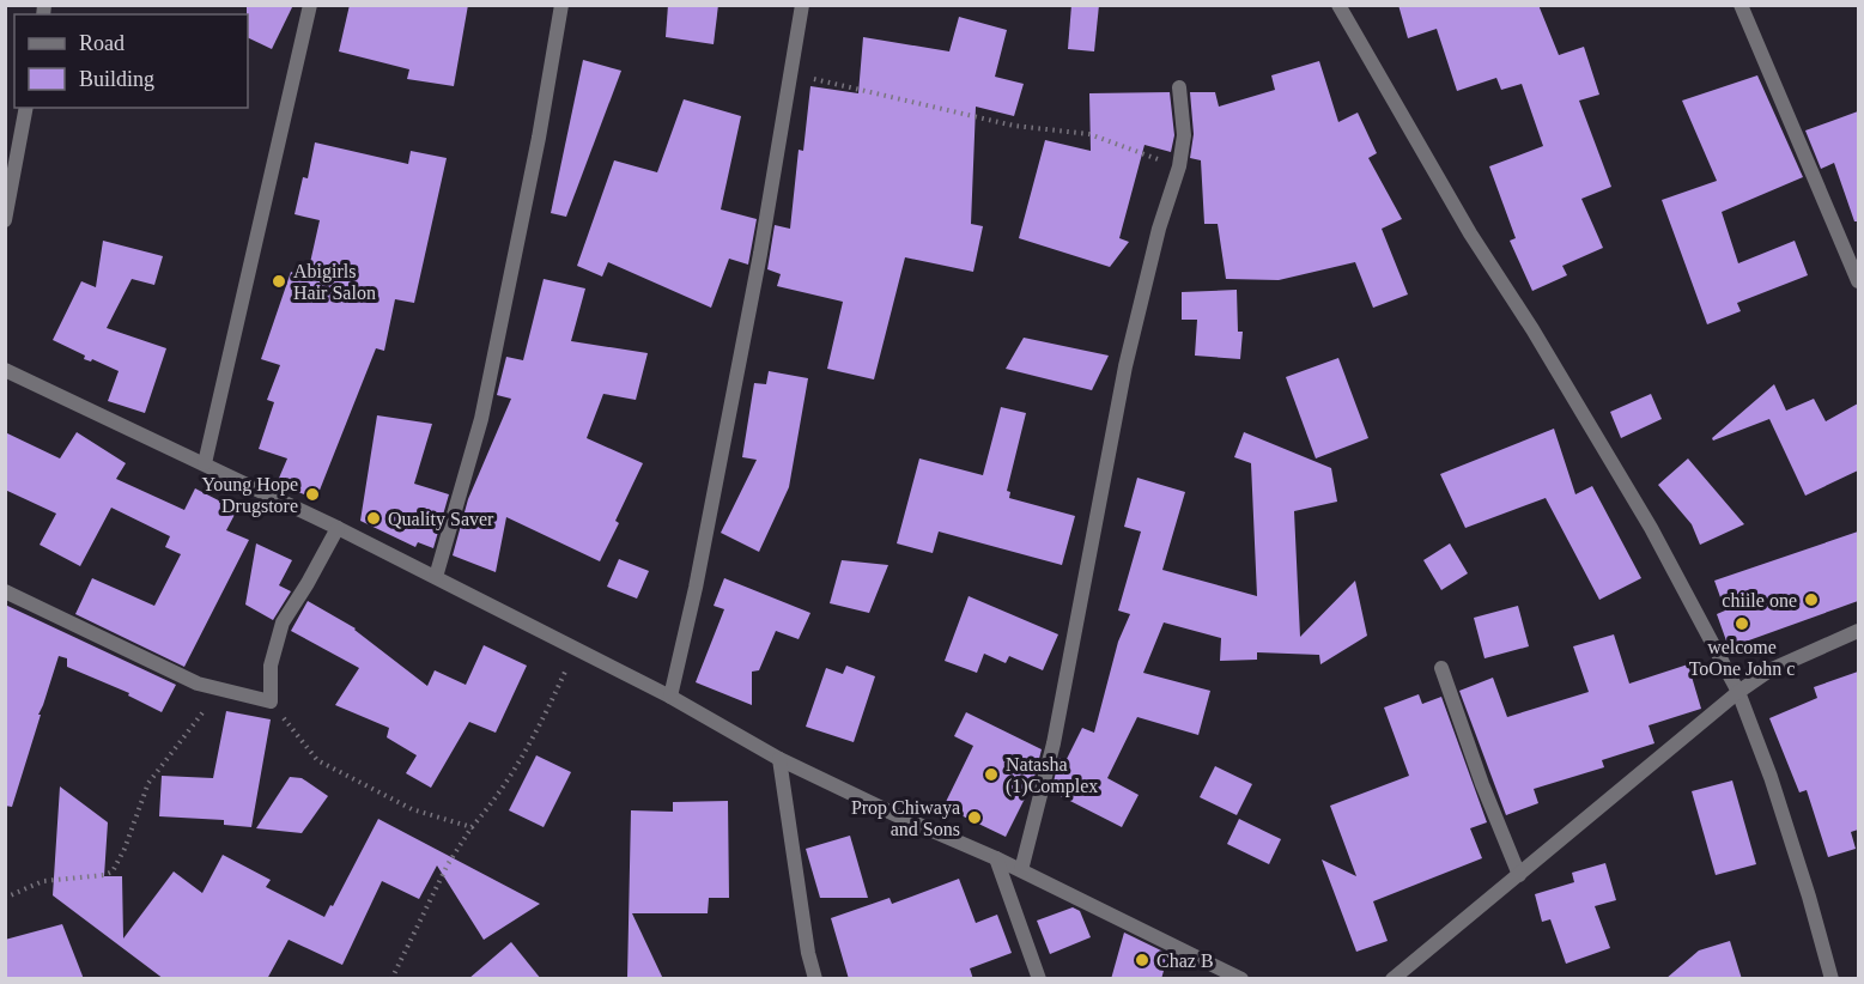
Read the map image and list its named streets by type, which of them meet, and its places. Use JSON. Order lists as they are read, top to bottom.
{
  "places": [
    "Abigirls Hair Salon",
    "Young Hope Drugstore",
    "Quality Saver",
    "chiile one",
    "welcome ToOne John c",
    "Natasha (1)Complex",
    "Prop Chiwaya and Sons",
    "Chaz B"
  ],
  "legend": ["Road", "Building"]
}
